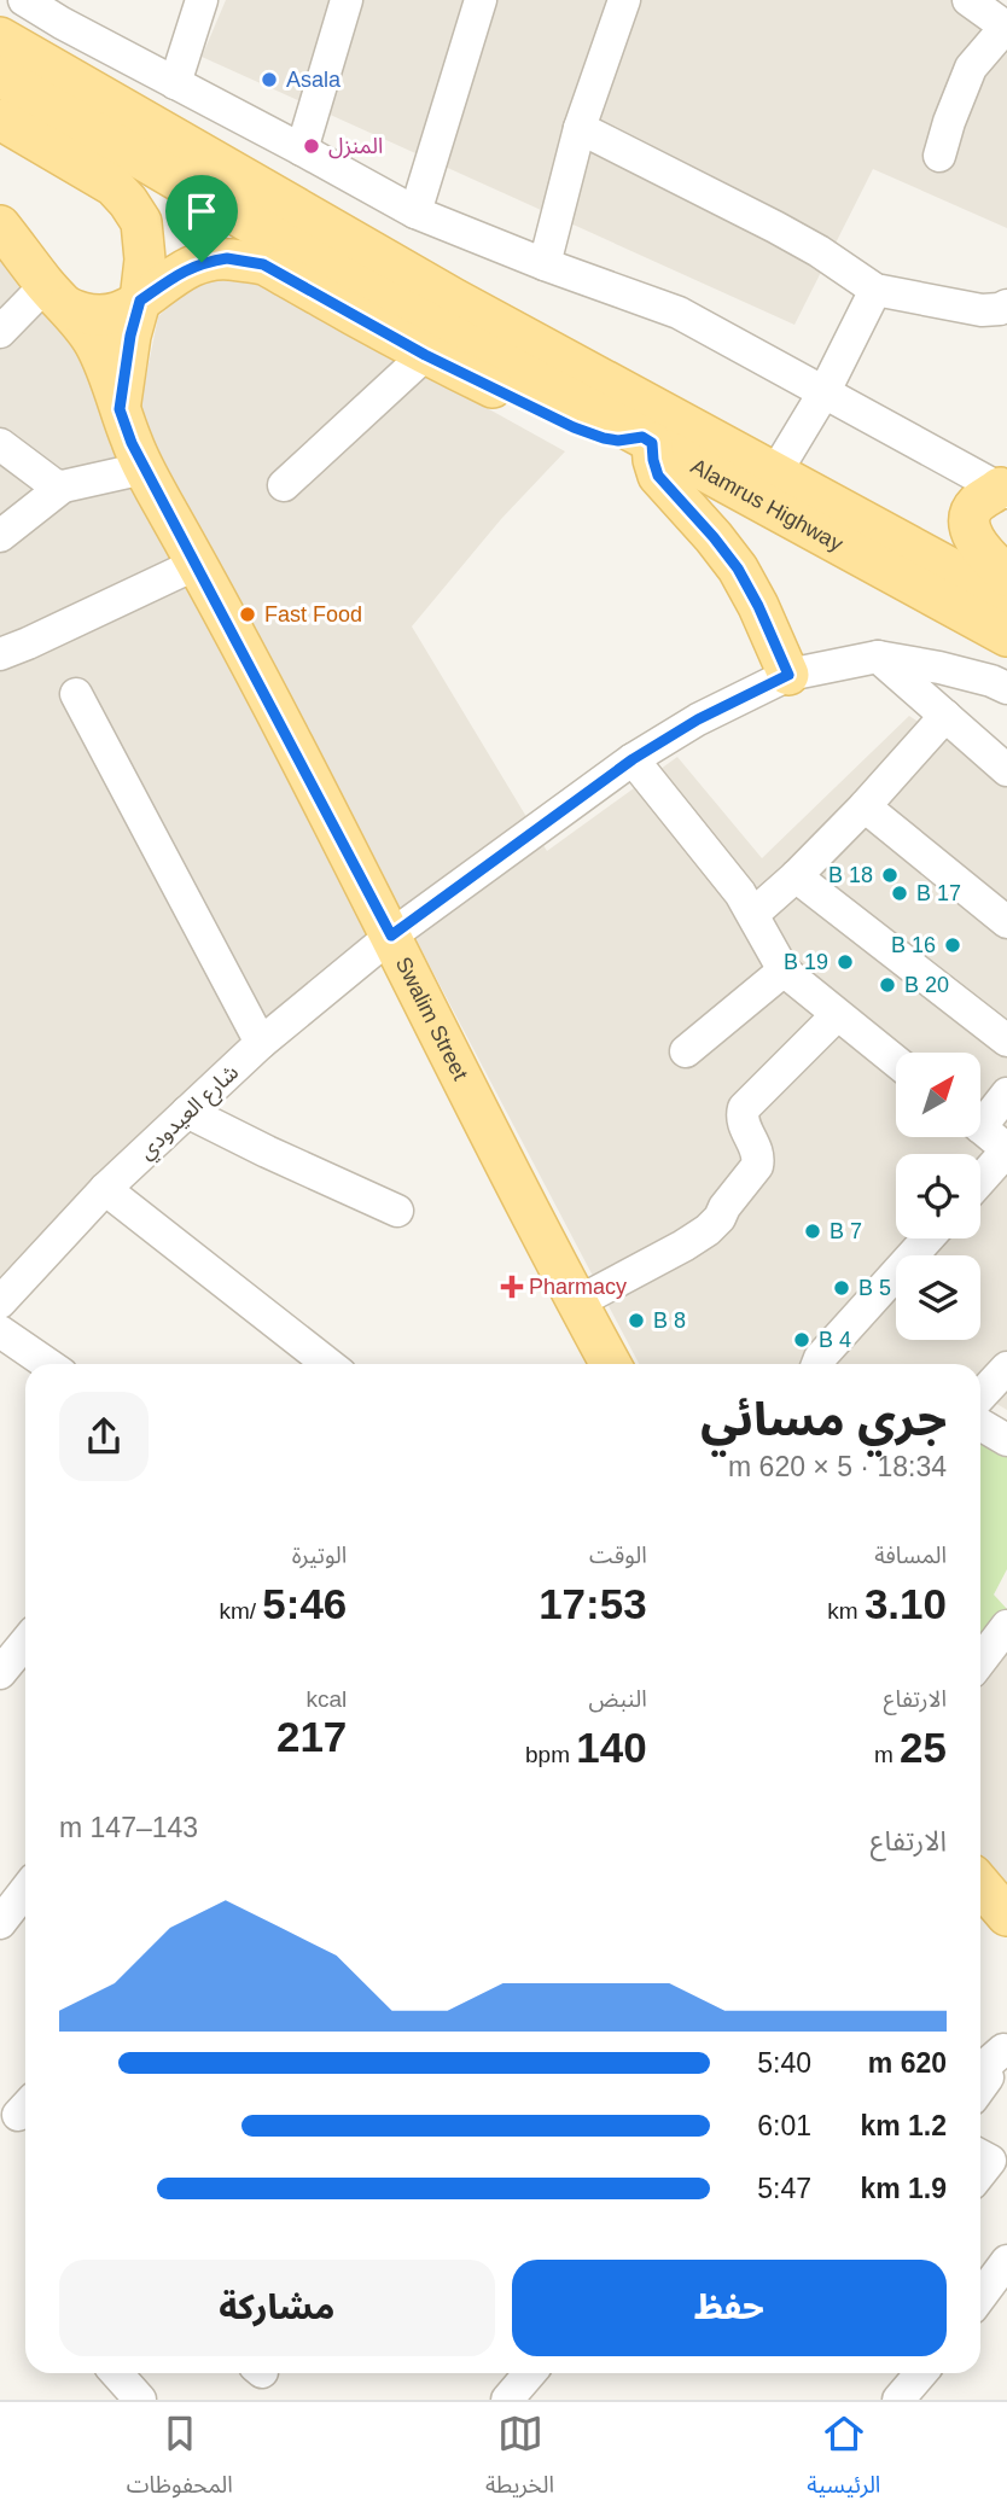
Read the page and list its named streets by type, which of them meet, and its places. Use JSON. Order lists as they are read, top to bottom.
{
  "streets": {
    "main road": ["Alamrus Highway", "Swalim Street"],
    "street": ["شارع العيدودي"]
  },
  "crossings": [
    ["Swalim Street", "شارع العيدودي"]
  ],
  "places": {
    "other": [
      "Asala",
      "المنزل",
      "Fast Food",
      "B 18",
      "B 17",
      "B 16",
      "B 19",
      "B 20",
      "B 7",
      "B 5",
      "B 8",
      "B 4"
    ],
    "health": ["Pharmacy"]
  },
  "north": "top right",
  "page": {
    "heading": ["جري مسائي", "18:34 · 5 × 620 m"],
    "stats": [
      ["المسافة", "3.10 km"],
      ["الوقت", "17:53"],
      ["الوتيرة", "5:46 /km"],
      ["الارتفاع", "25 m"],
      ["النبض", "140 bpm"],
      ["kcal", "217"]
    ],
    "chart": ["الارتفاع", "143–147 m"],
    "list": [
      {
        "name": "620 m",
        "note": "5:40"
      },
      {
        "name": "1.2 km",
        "note": "6:01"
      },
      {
        "name": "1.9 km",
        "note": "5:47"
      }
    ],
    "buttons": ["حفظ", "مشاركة"],
    "tabs": ["الرئيسية", "الخريطة", "المحفوظات"]
  }
}
